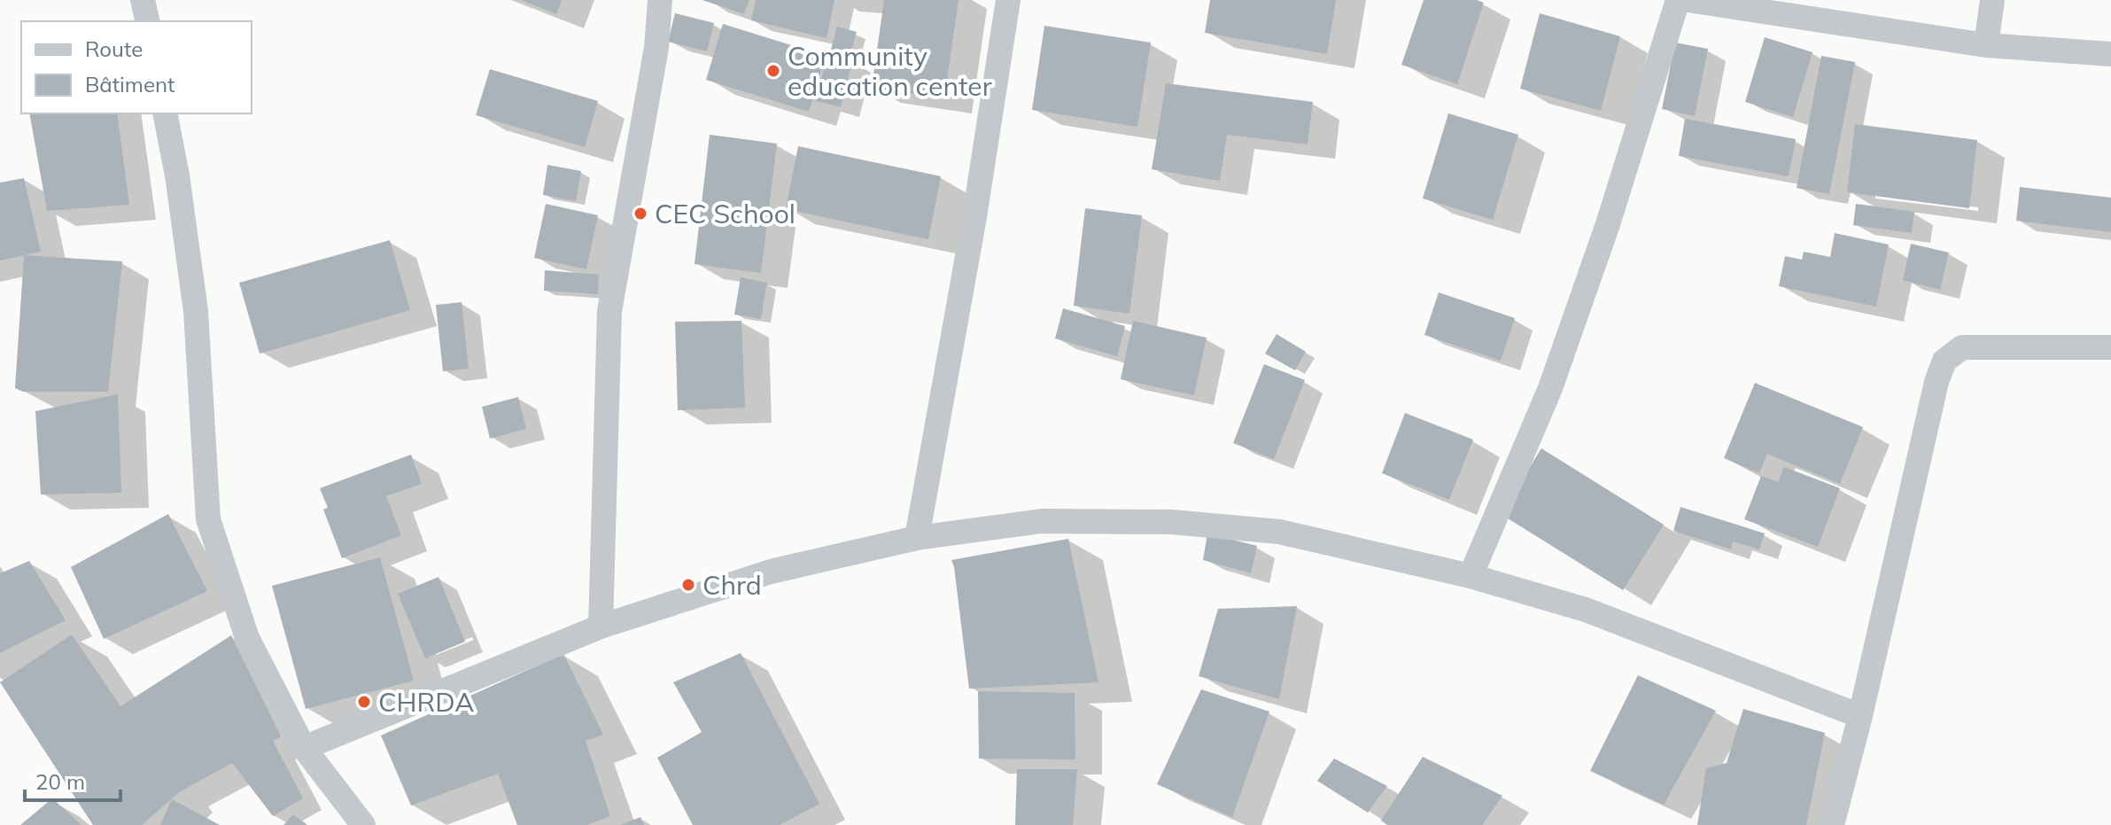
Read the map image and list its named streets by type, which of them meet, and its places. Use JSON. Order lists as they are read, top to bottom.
{
  "places": [
    "Community education center",
    "CEC School",
    "Chrd",
    "CHRDA"
  ],
  "legend": ["Route", "Bâtiment"],
  "scale_bar": "20 m"
}
